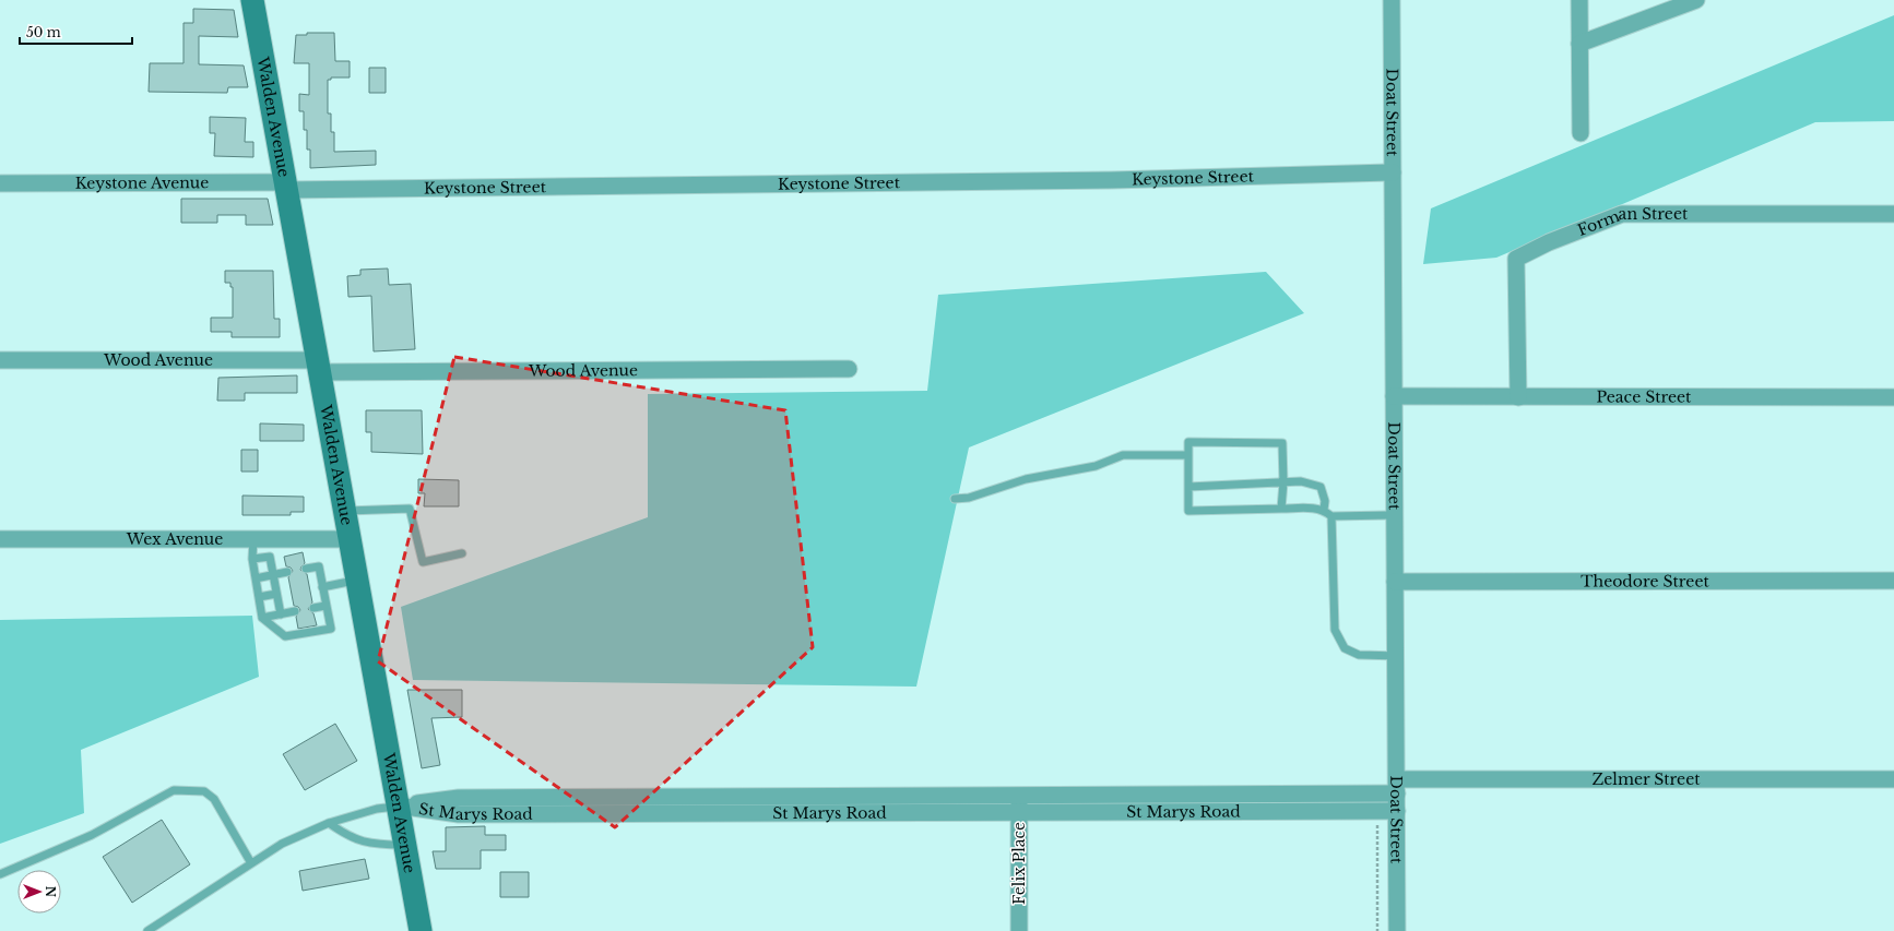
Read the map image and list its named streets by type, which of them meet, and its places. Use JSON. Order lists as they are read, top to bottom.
{
  "streets": {
    "main road": ["Walden Avenue"],
    "street": [
      "Doat Street",
      "Keystone Street",
      "Keystone Avenue",
      "Forman Street",
      "Wood Avenue",
      "Peace Street",
      "Wex Avenue",
      "Theodore Street",
      "Zelmer Street",
      "St Marys Road",
      "Felix Place"
    ]
  },
  "crossings": [
    ["Doat Street", "Keystone Street"],
    ["Doat Street", "Peace Street"],
    ["Doat Street", "Theodore Street"],
    ["Doat Street", "Zelmer Street"],
    ["Doat Street", "St Marys Road"],
    ["Walden Avenue", "Keystone Street"],
    ["Walden Avenue", "Keystone Avenue"],
    ["Walden Avenue", "Wood Avenue"],
    ["Walden Avenue", "Wex Avenue"],
    ["Walden Avenue", "St Marys Road"],
    ["Keystone Street", "Keystone Avenue"],
    ["Forman Street", "Peace Street"],
    ["Zelmer Street", "St Marys Road"],
    ["St Marys Road", "Felix Place"]
  ],
  "scale_bar": "50 m",
  "north": "right"
}
